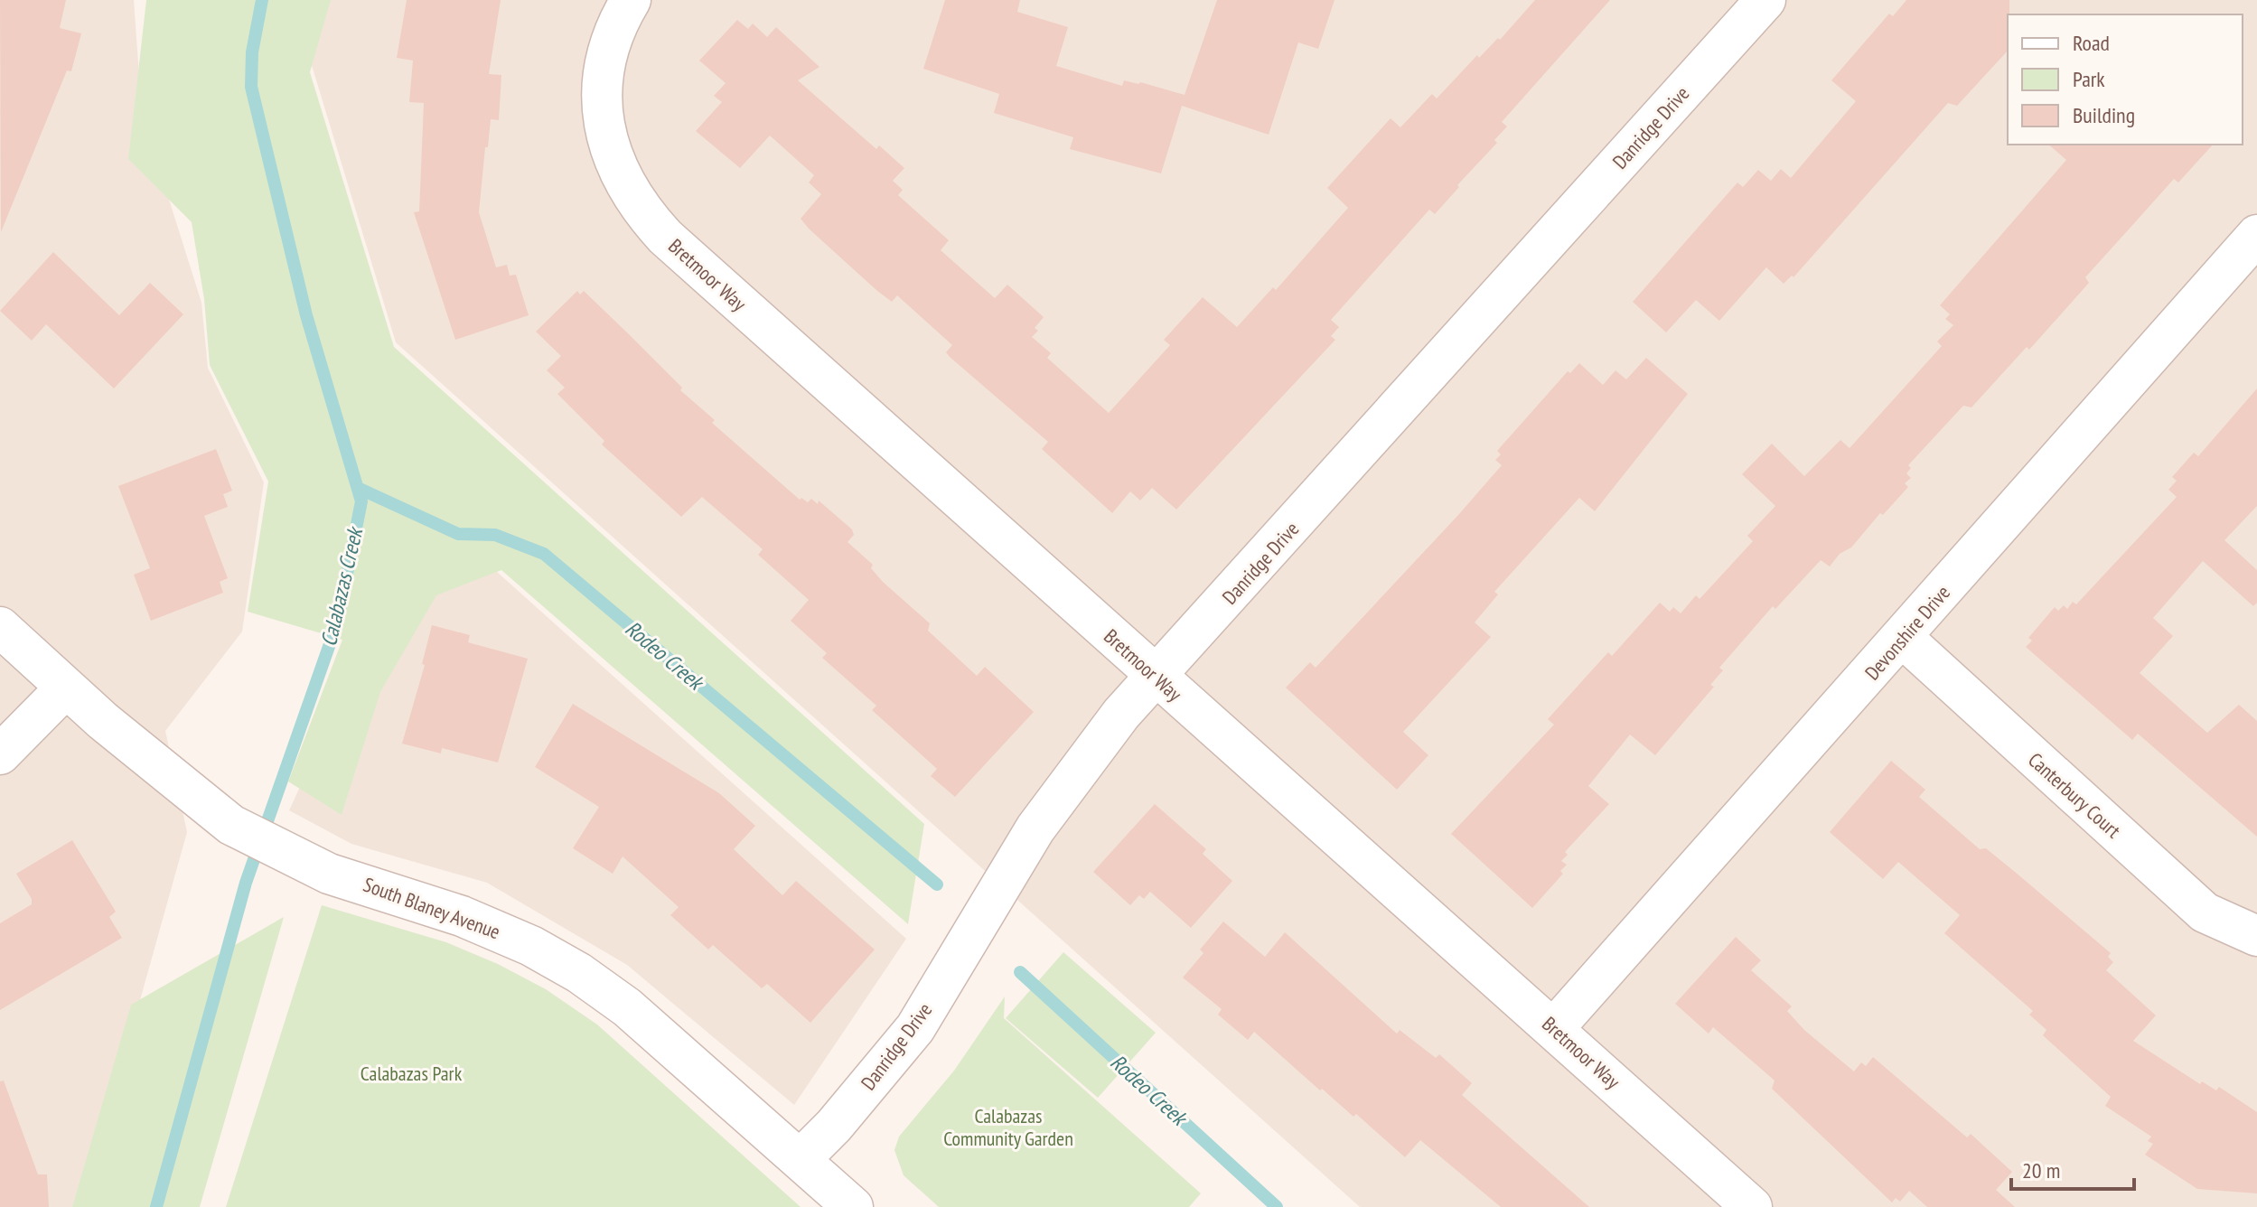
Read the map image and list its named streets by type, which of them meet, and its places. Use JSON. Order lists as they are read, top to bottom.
{
  "streets": {
    "street": [
      "Danridge Drive",
      "Bretmoor Way",
      "Devonshire Drive",
      "Canterbury Court",
      "South Blaney Avenue"
    ]
  },
  "crossings": [
    ["Danridge Drive", "Bretmoor Way"],
    ["Danridge Drive", "South Blaney Avenue"],
    ["Bretmoor Way", "Devonshire Drive"],
    ["Devonshire Drive", "Canterbury Court"]
  ],
  "water": ["Calabazas Creek", "Rodeo Creek"],
  "parks": ["Calabazas Park", "Calabazas Community Garden"],
  "legend": ["Road", "Park", "Building"],
  "scale_bar": "20 m"
}
